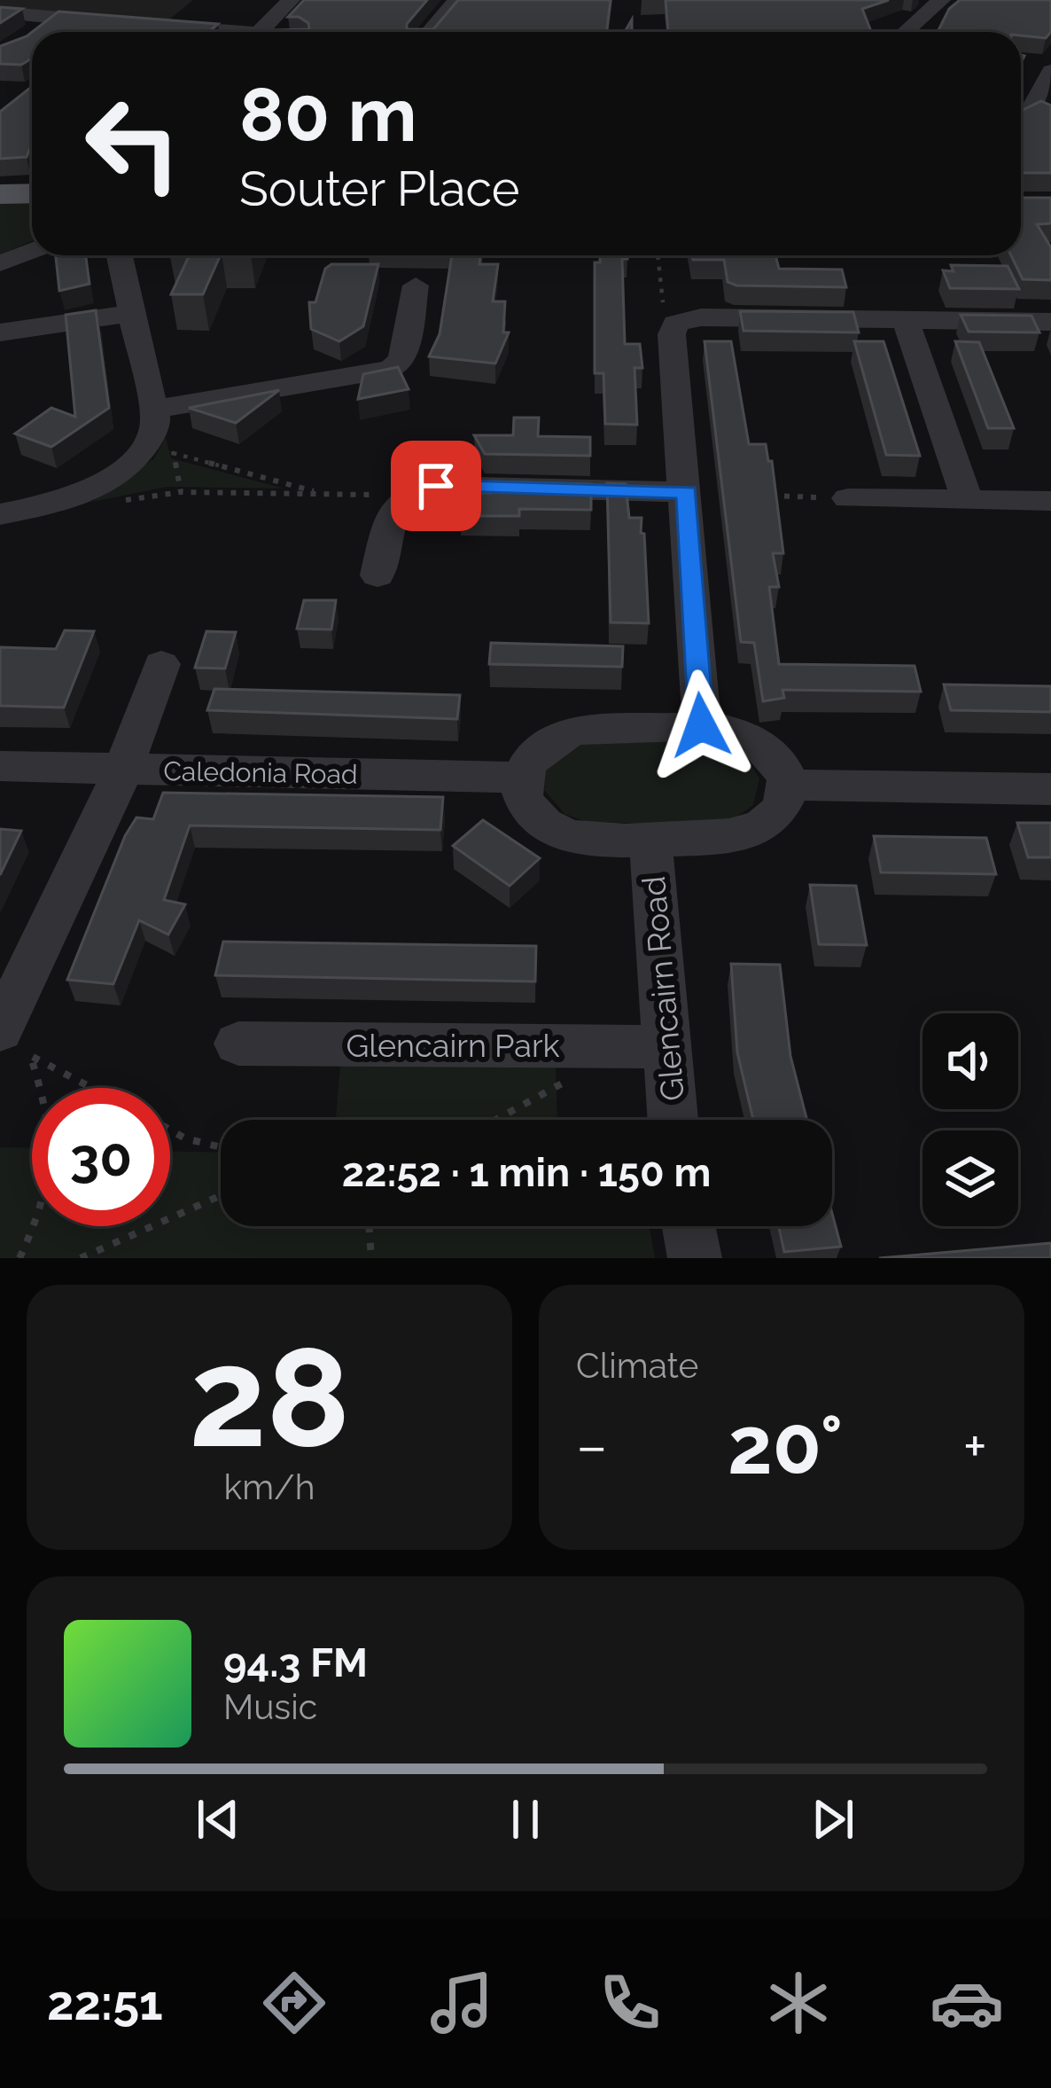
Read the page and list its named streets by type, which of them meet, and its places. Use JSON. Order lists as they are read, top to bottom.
{
  "streets": {
    "street": ["Caledonia Road", "Glencairn Road", "Glencairn Park"]
  },
  "crossings": [
    ["Glencairn Road", "Glencairn Park"]
  ],
  "page": {
    "turn": ["80 m", "Souter Place"],
    "limit": "30",
    "trip": "22:52 · 1 min · 150 m",
    "tile": [
      ["28", "km/h"],
      "Climate"
    ],
    "heat": ["−", "20°", "+"],
    "song": ["94.3 FM", "Music"],
    "tabs": "22:51"
  }
}
